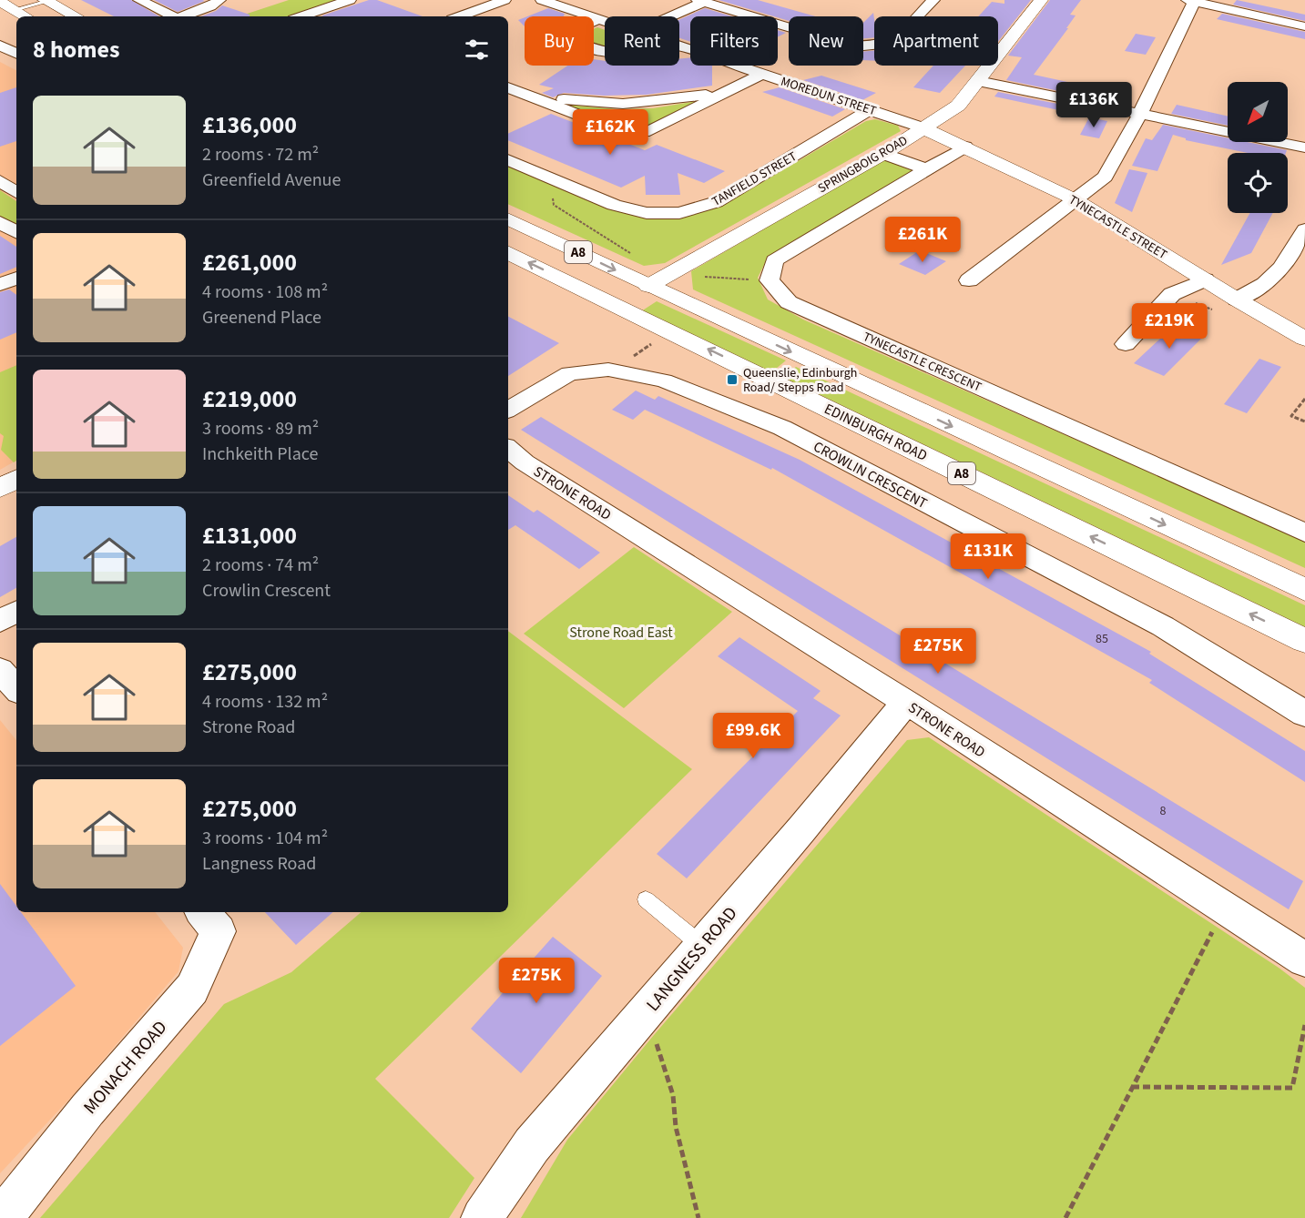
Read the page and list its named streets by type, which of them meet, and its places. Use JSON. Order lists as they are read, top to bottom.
{
  "streets": {
    "main road": [
      "SPRINGBOIG ROAD",
      "TYNECASTLE STREET",
      "A8",
      "EDINBURGH ROAD"
    ],
    "street": [
      "MOREDUN STREET",
      "TANFIELD STREET",
      "TYNECASTLE CRESCENT",
      "CROWLIN CRESCENT",
      "STRONE ROAD",
      "LANGNESS ROAD",
      "MONACH ROAD"
    ]
  },
  "crossings": [
    ["MOREDUN STREET", "SPRINGBOIG ROAD"],
    ["MOREDUN STREET", "TANFIELD STREET"],
    ["MOREDUN STREET", "TYNECASTLE STREET"],
    ["SPRINGBOIG ROAD", "TYNECASTLE STREET"],
    ["SPRINGBOIG ROAD", "A8"],
    ["SPRINGBOIG ROAD", "EDINBURGH ROAD"],
    ["STRONE ROAD", "LANGNESS ROAD"]
  ],
  "parks": ["Strone Road East"],
  "places": {
    "transit": ["Queenslie, Edinburgh Road/ Stepps Road"]
  },
  "house_numbers": ["85", "8"],
  "north": "bottom left",
  "page": {
    "chip": [
      "Buy",
      "Rent",
      "Filters",
      "New",
      "Apartment"
    ],
    "heading": "8 homes",
    "price": [
      "£136K",
      "£162K",
      "£261K",
      "£219K",
      "£131K",
      "£275K",
      "£99.6K",
      "£275K"
    ],
    "list": [
      {
        "name": "£136,000",
        "note": "2 rooms · 72 m² · Greenfield Avenue"
      },
      {
        "name": "£261,000",
        "note": "4 rooms · 108 m² · Greenend Place"
      },
      {
        "name": "£219,000",
        "note": "3 rooms · 89 m² · Inchkeith Place"
      },
      {
        "name": "£131,000",
        "note": "2 rooms · 74 m² · Crowlin Crescent"
      },
      {
        "name": "£275,000",
        "note": "4 rooms · 132 m² · Strone Road"
      },
      {
        "name": "£275,000",
        "note": "3 rooms · 104 m² · Langness Road"
      }
    ]
  }
}
